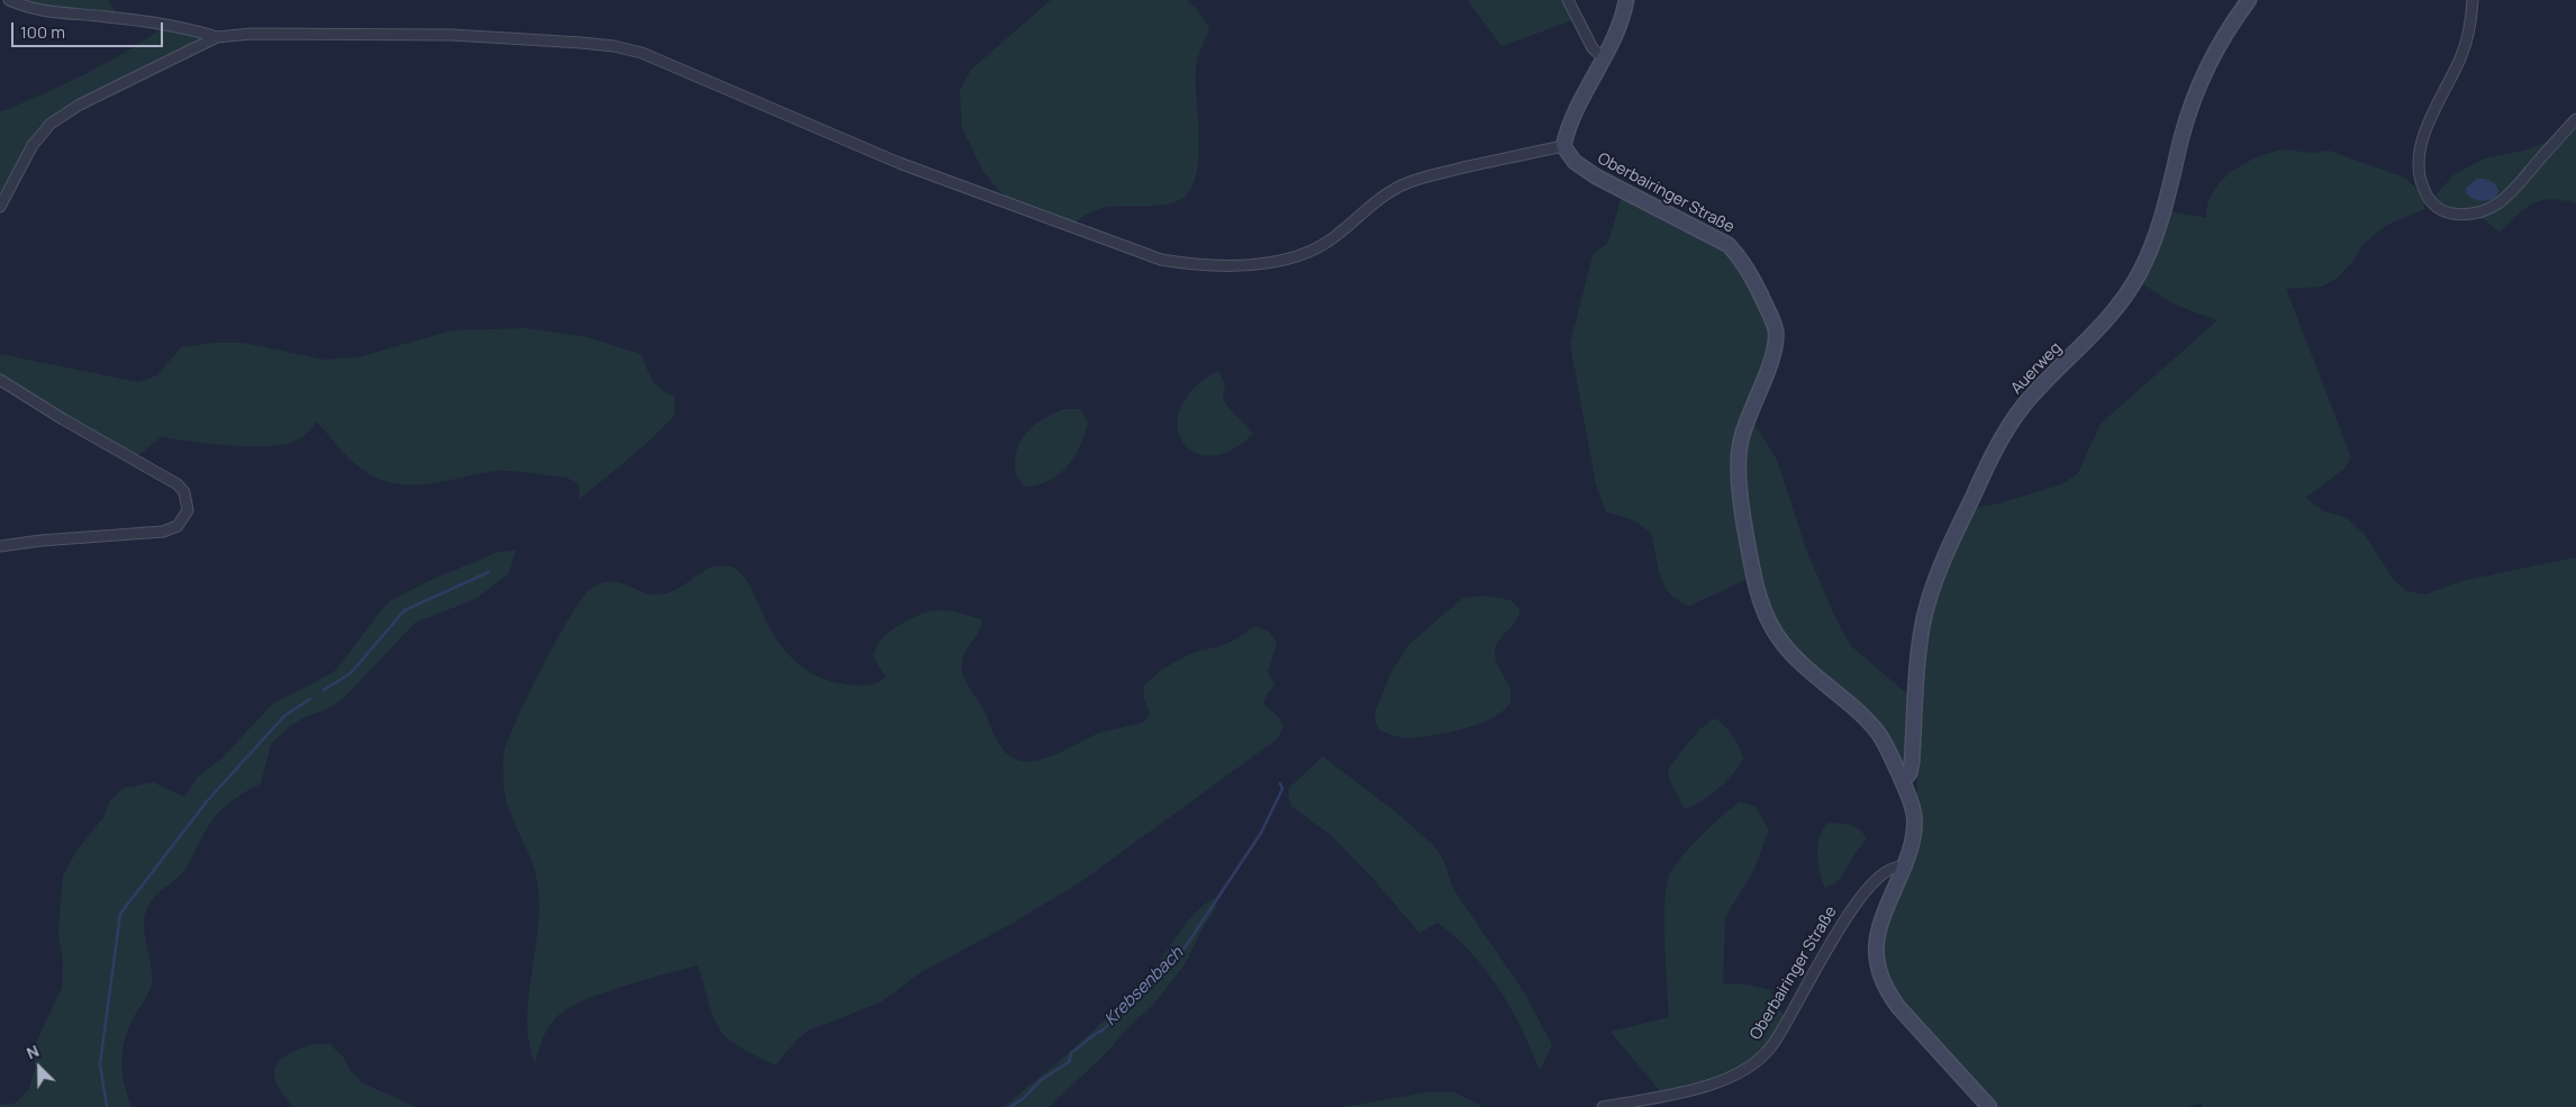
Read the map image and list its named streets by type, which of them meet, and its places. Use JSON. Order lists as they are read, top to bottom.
{
  "streets": {
    "street": ["Oberbairinger Straße", "Auerweg"]
  },
  "crossings": [
    ["Oberbairinger Straße", "Auerweg"]
  ],
  "water": ["Krebsenbach"],
  "scale_bar": "100 m",
  "north": "top left"
}
